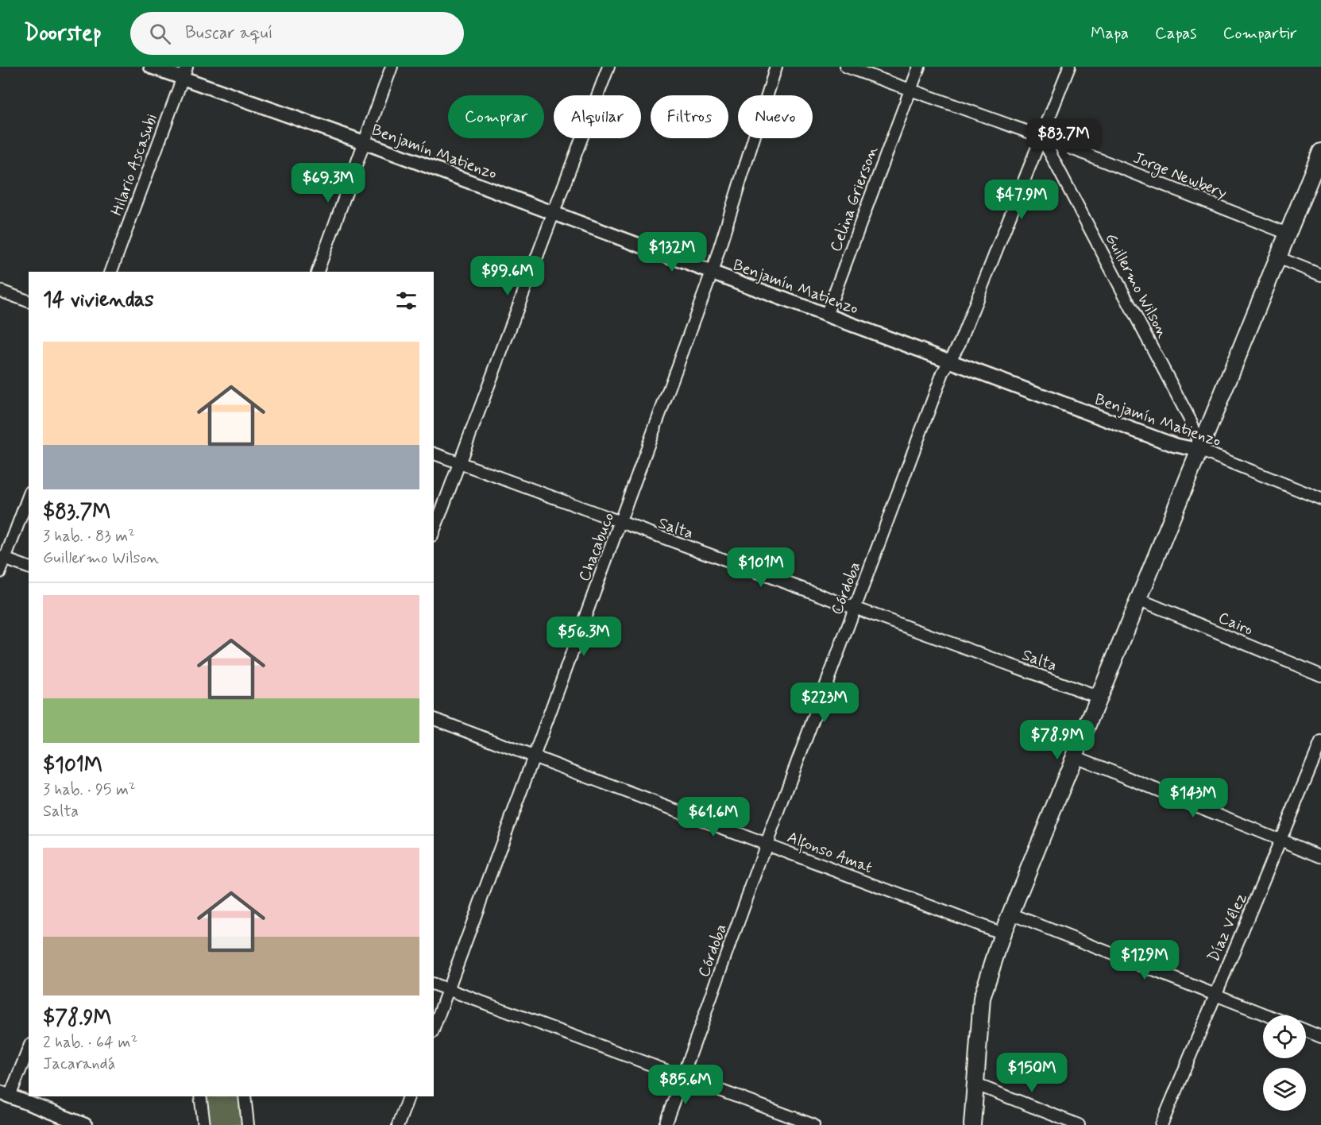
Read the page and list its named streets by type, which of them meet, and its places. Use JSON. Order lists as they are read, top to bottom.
{
  "streets": {
    "street": [
      "Benjamín Matienzo",
      "Hilario Ascasubi",
      "Jorge Newbery",
      "Celina Grierson",
      "Guillermo Wilson",
      "Salta",
      "Chacabuco",
      "Córdoba",
      "Cairo",
      "Alfonso Amat",
      "Díaz Vélez"
    ]
  },
  "crossings": [
    ["Benjamín Matienzo", "Hilario Ascasubi"],
    ["Benjamín Matienzo", "Celina Grierson"],
    ["Benjamín Matienzo", "Guillermo Wilson"],
    ["Benjamín Matienzo", "Chacabuco"],
    ["Benjamín Matienzo", "Córdoba"],
    ["Jorge Newbery", "Celina Grierson"],
    ["Jorge Newbery", "Guillermo Wilson"],
    ["Jorge Newbery", "Córdoba"],
    ["Guillermo Wilson", "Córdoba"],
    ["Salta", "Chacabuco"],
    ["Salta", "Córdoba"],
    ["Chacabuco", "Alfonso Amat"],
    ["Córdoba", "Alfonso Amat"]
  ],
  "page": {
    "header": "Doorstep",
    "search": "Buscar aquí",
    "nav": ["Mapa", "Capas", "Compartir"],
    "chip": [
      "Comprar",
      "Alquilar",
      "Filtros",
      "Nuevo"
    ],
    "price": [
      "$83.7M",
      "$69.3M",
      "$47.9M",
      "$132M",
      "$99.6M",
      "$101M",
      "$56.3M",
      "$223M",
      "$78.9M",
      "$143M",
      "$61.6M",
      "$129M",
      "$150M",
      "$85.6M"
    ],
    "heading": "14 viviendas",
    "list": [
      {
        "name": "$83.7M",
        "note": "3 hab. · 83 m² · Guillermo Wilson"
      },
      {
        "name": "$101M",
        "note": "3 hab. · 95 m² · Salta"
      },
      {
        "name": "$78.9M",
        "note": "2 hab. · 64 m² · Jacarandá"
      }
    ]
  }
}
